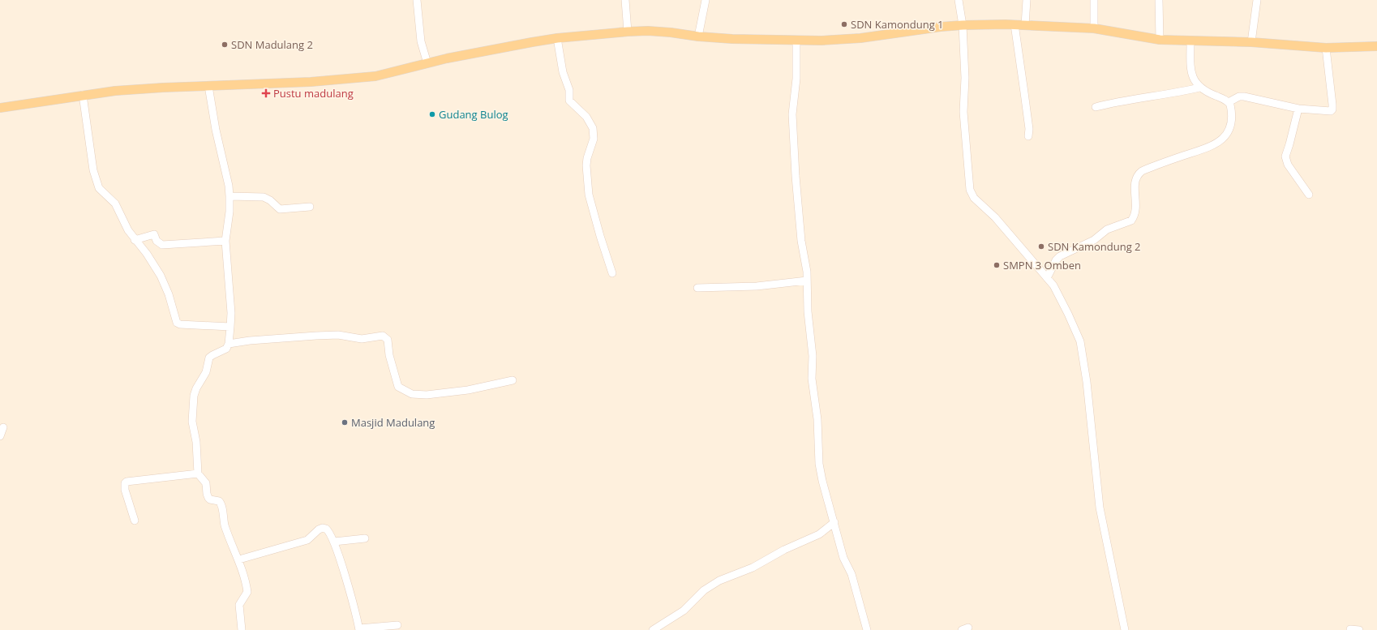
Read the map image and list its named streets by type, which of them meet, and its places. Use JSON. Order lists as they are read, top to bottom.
{
  "places": {
    "other": [
      "SDN Kamondung 1",
      "SDN Madulang 2",
      "Gudang Bulog",
      "SDN Kamondung 2",
      "SMPN 3 Omben",
      "Masjid Madulang"
    ],
    "health": ["Pustu madulang"]
  }
}
